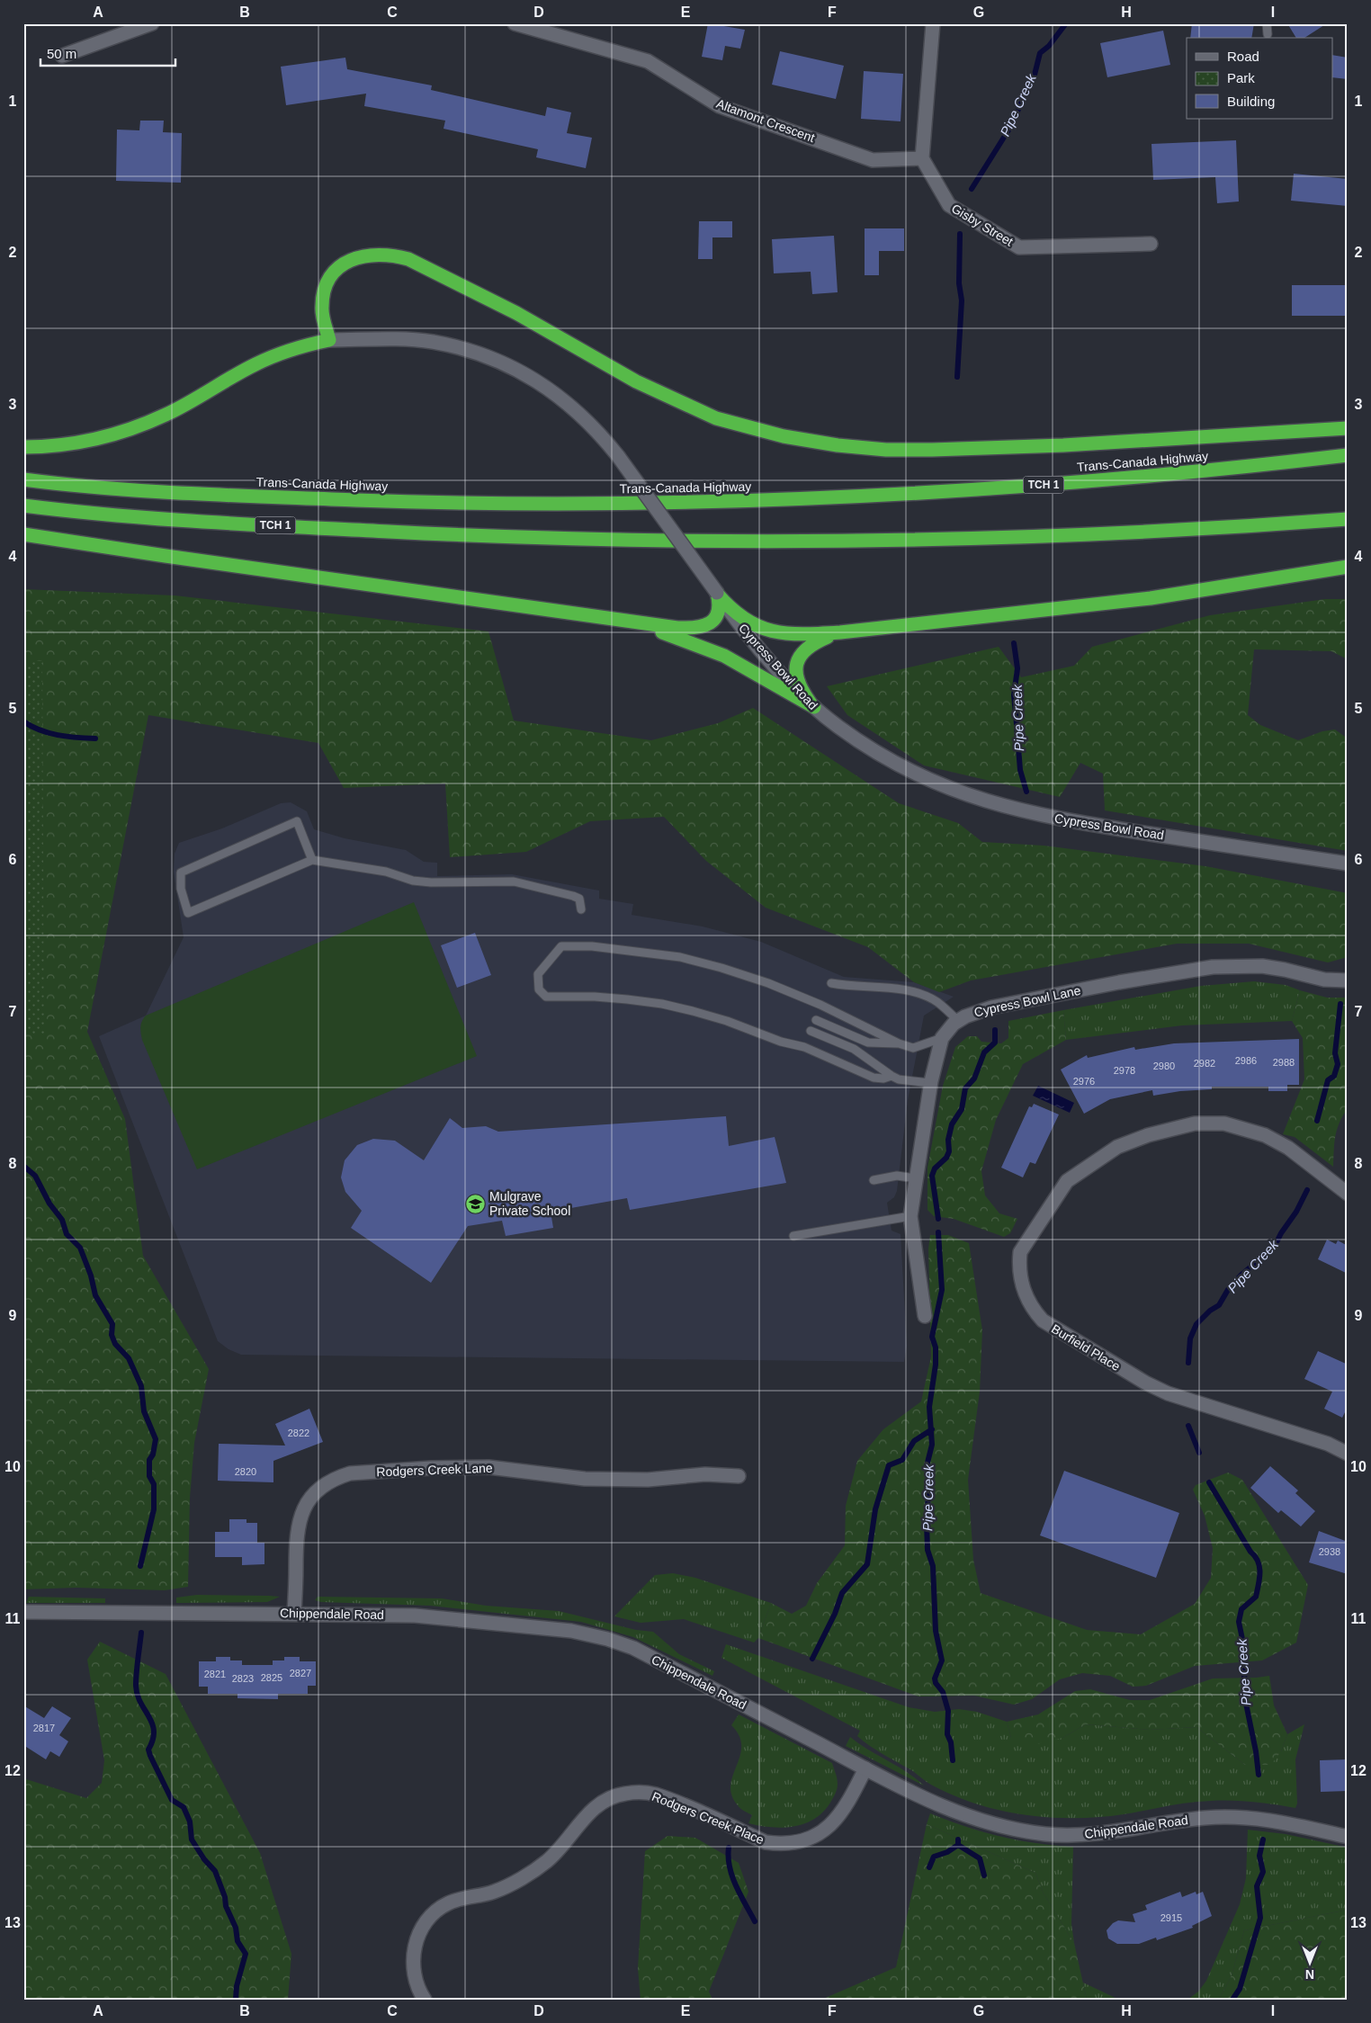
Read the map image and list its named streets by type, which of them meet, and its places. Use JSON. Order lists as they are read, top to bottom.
{
  "streets": {
    "highway": ["Trans-Canada Highway", "TCH 1"],
    "street": [
      "Altamont Crescent",
      "Gisby Street",
      "Cypress Bowl Road",
      "Cypress Bowl Lane",
      "Burfield Place",
      "Rodgers Creek Lane",
      "Chippendale Road",
      "Rodgers Creek Place"
    ]
  },
  "crossings": [
    ["Altamont Crescent", "Gisby Street"],
    ["Rodgers Creek Lane", "Chippendale Road"],
    ["Chippendale Road", "Rodgers Creek Place"]
  ],
  "water": ["Pipe Creek"],
  "places": {
    "school or university": ["Mulgrave Private School"]
  },
  "house_numbers": [
    "2986",
    "2988",
    "2982",
    "2980",
    "2978",
    "2976",
    "2822",
    "2820",
    "2938",
    "2827",
    "2821",
    "2825",
    "2823",
    "2817",
    "2915"
  ],
  "legend": ["Road", "Park", "Building"],
  "scale_bar": "50 m",
  "north": "bottom",
  "grid": {
    "columns": [
      "A",
      "B",
      "C",
      "D",
      "E",
      "F",
      "G",
      "H",
      "I"
    ],
    "rows": [
      "1",
      "2",
      "3",
      "4",
      "5",
      "6",
      "7",
      "8",
      "9",
      "10",
      "11",
      "12",
      "13"
    ]
  }
}
